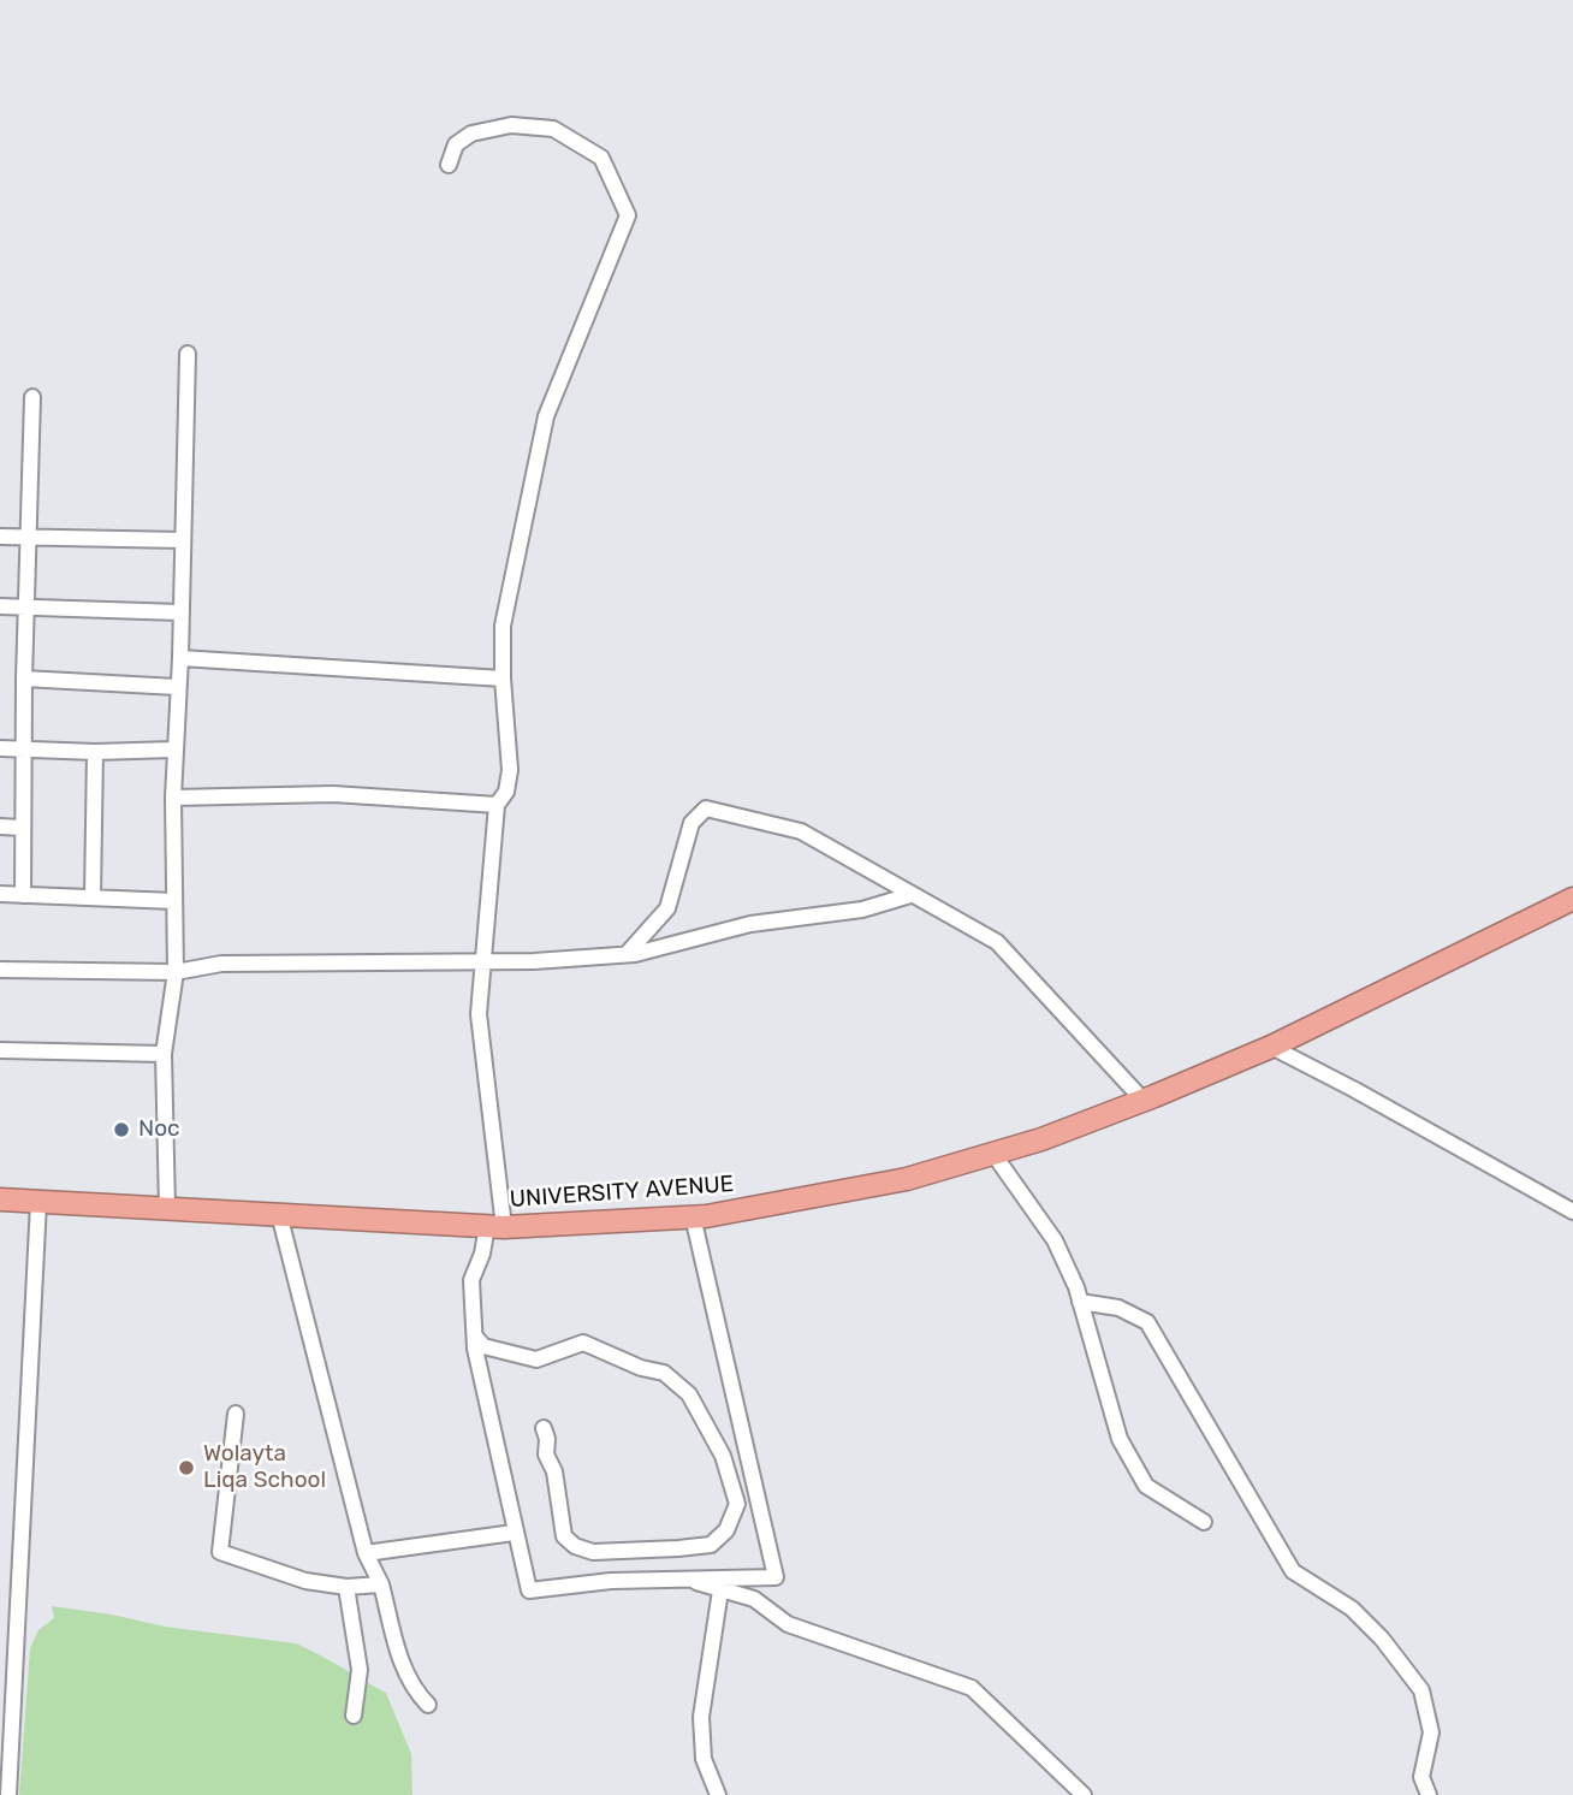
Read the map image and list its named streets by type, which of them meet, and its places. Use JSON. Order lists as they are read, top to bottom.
{
  "streets": {
    "highway": ["UNIVERSITY AVENUE"]
  },
  "places": ["Noc", "Wolayta Liqa School"]
}
